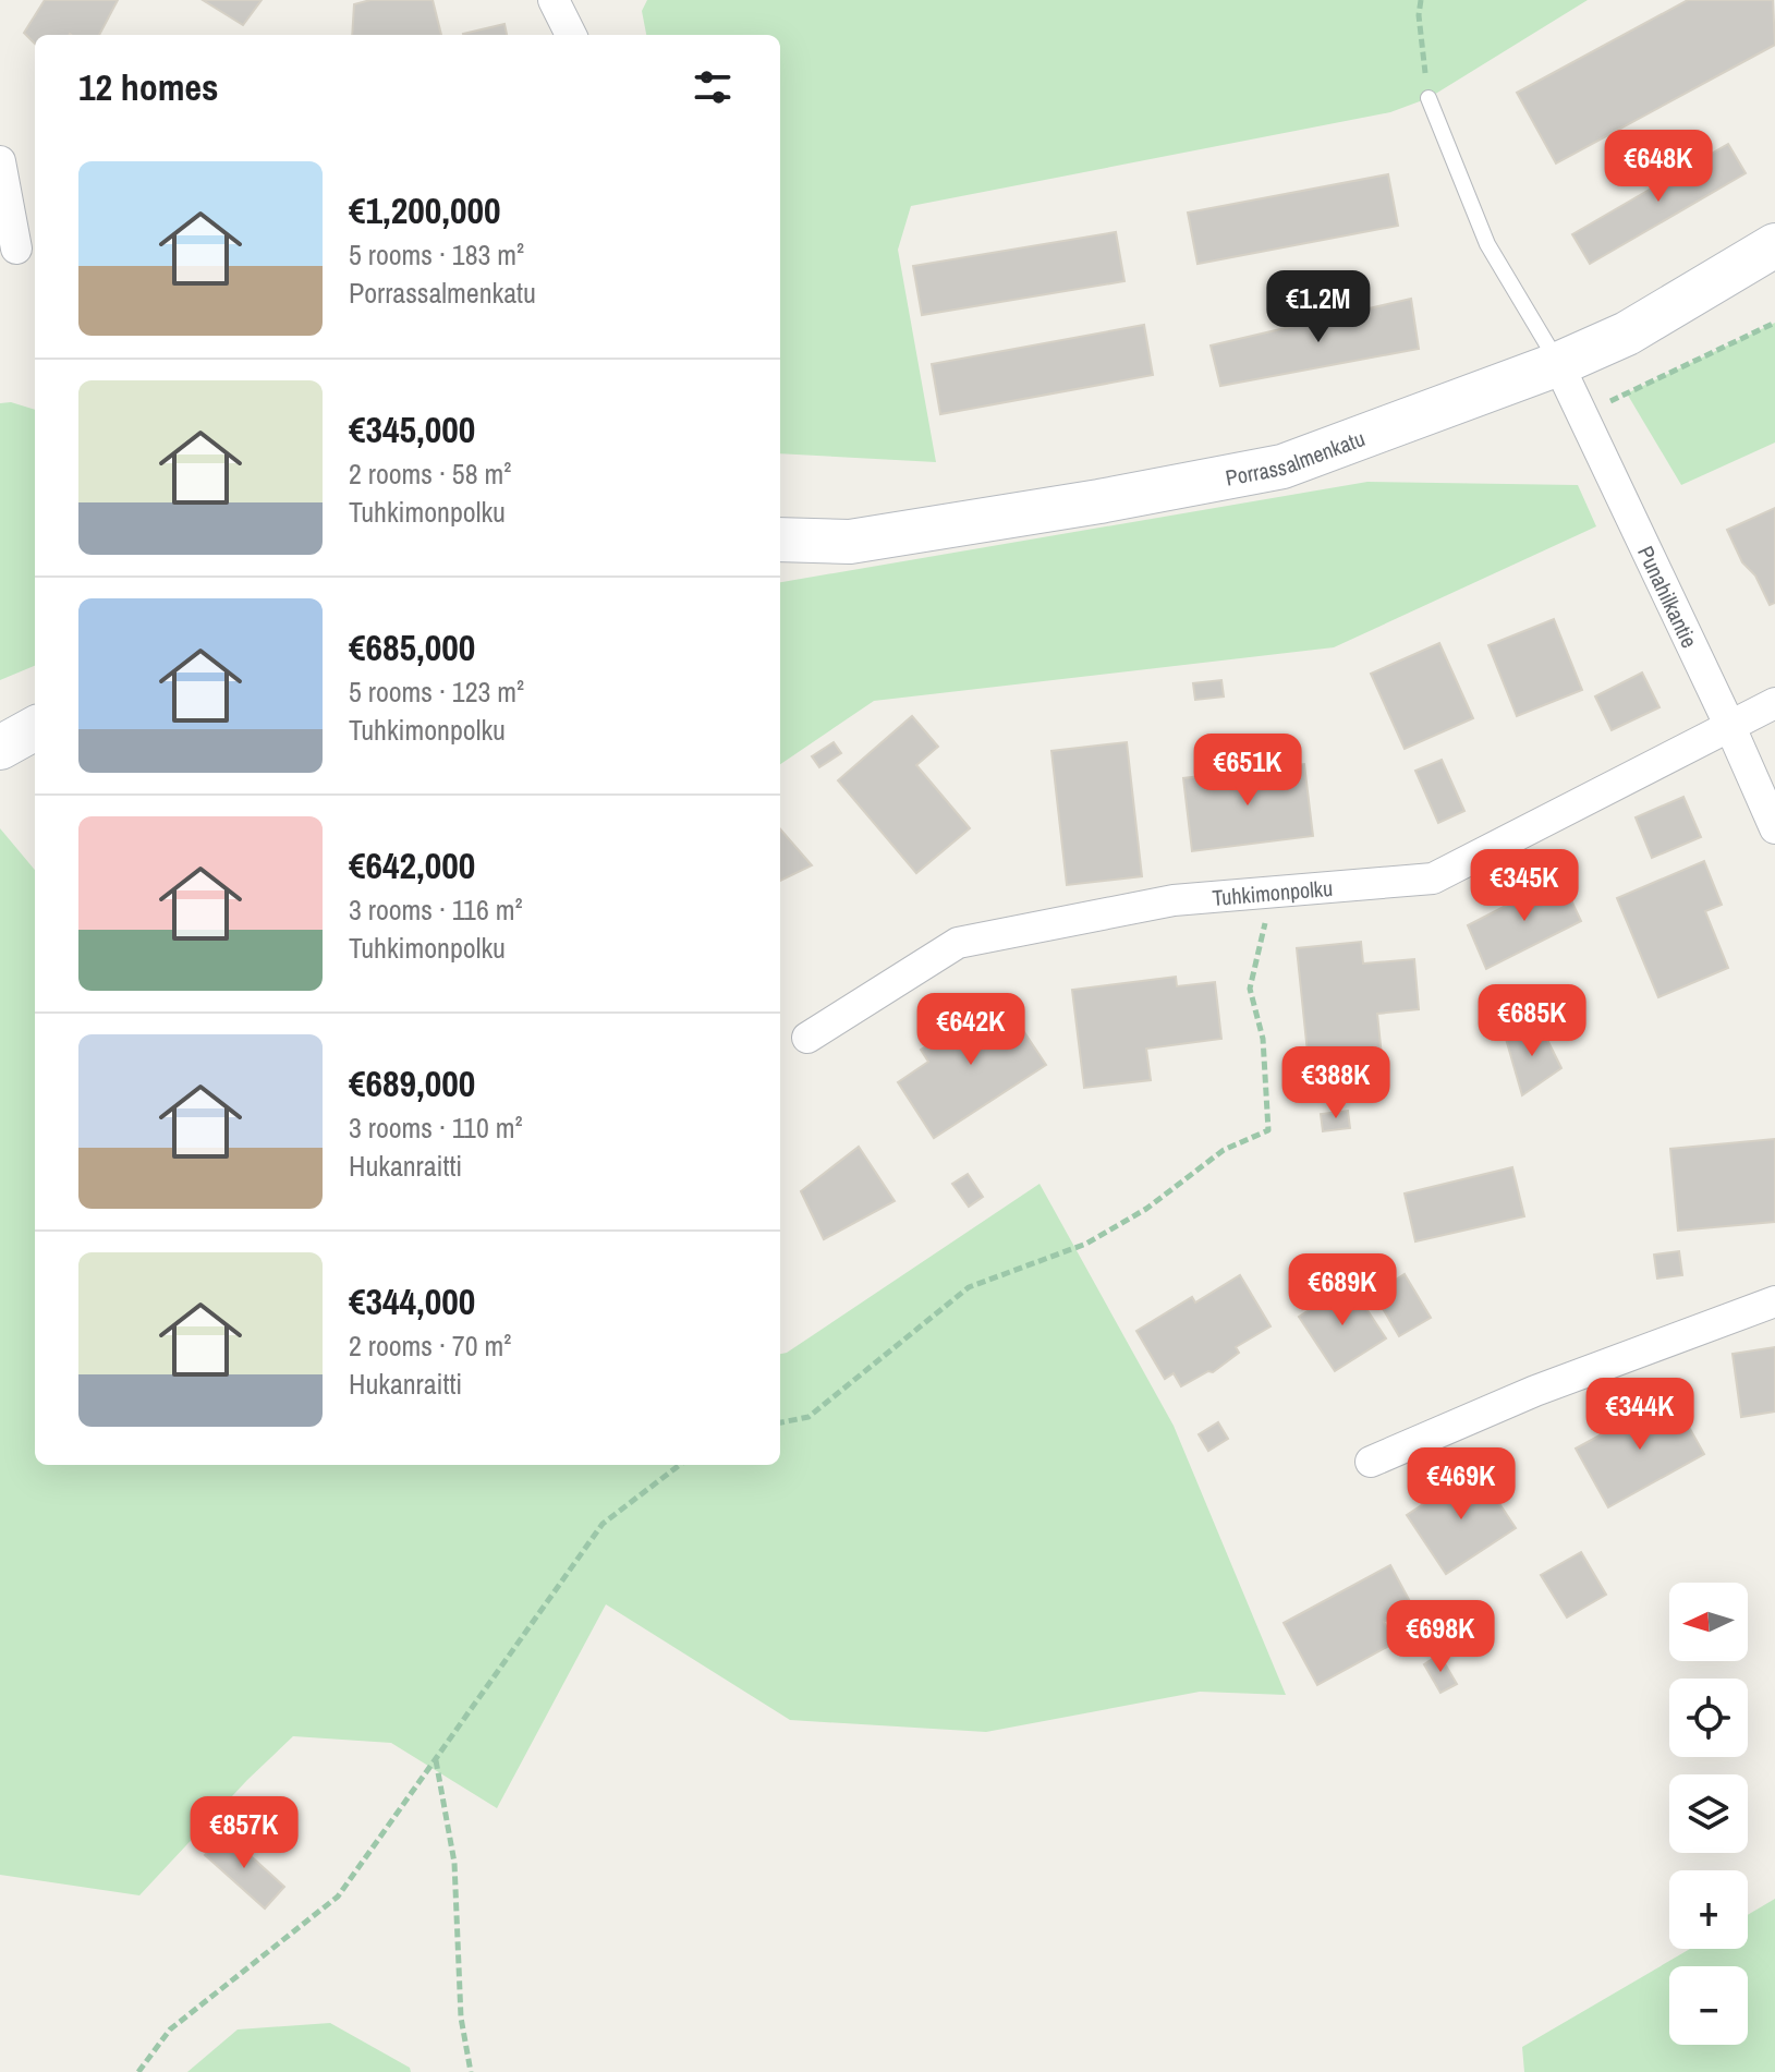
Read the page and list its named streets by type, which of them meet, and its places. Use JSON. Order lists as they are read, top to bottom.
{
  "streets": {
    "street": ["Porrassalmenkatu", "Punahilkantie", "Tuhkimonpolku"]
  },
  "crossings": [
    ["Porrassalmenkatu", "Punahilkantie"],
    ["Punahilkantie", "Tuhkimonpolku"]
  ],
  "north": "left",
  "page": {
    "heading": "12 homes",
    "price": [
      "€648K",
      "€1.2M",
      "€651K",
      "€345K",
      "€685K",
      "€642K",
      "€388K",
      "€689K",
      "€344K",
      "€469K",
      "€698K",
      "€857K"
    ],
    "list": [
      {
        "name": "€1,200,000",
        "note": "5 rooms · 183 m² · Porrassalmenkatu"
      },
      {
        "name": "€345,000",
        "note": "2 rooms · 58 m² · Tuhkimonpolku"
      },
      {
        "name": "€685,000",
        "note": "5 rooms · 123 m² · Tuhkimonpolku"
      },
      {
        "name": "€642,000",
        "note": "3 rooms · 116 m² · Tuhkimonpolku"
      },
      {
        "name": "€689,000",
        "note": "3 rooms · 110 m² · Hukanraitti"
      },
      {
        "name": "€344,000",
        "note": "2 rooms · 70 m² · Hukanraitti"
      }
    ],
    "map_buttons": ["+", "−"]
  }
}
